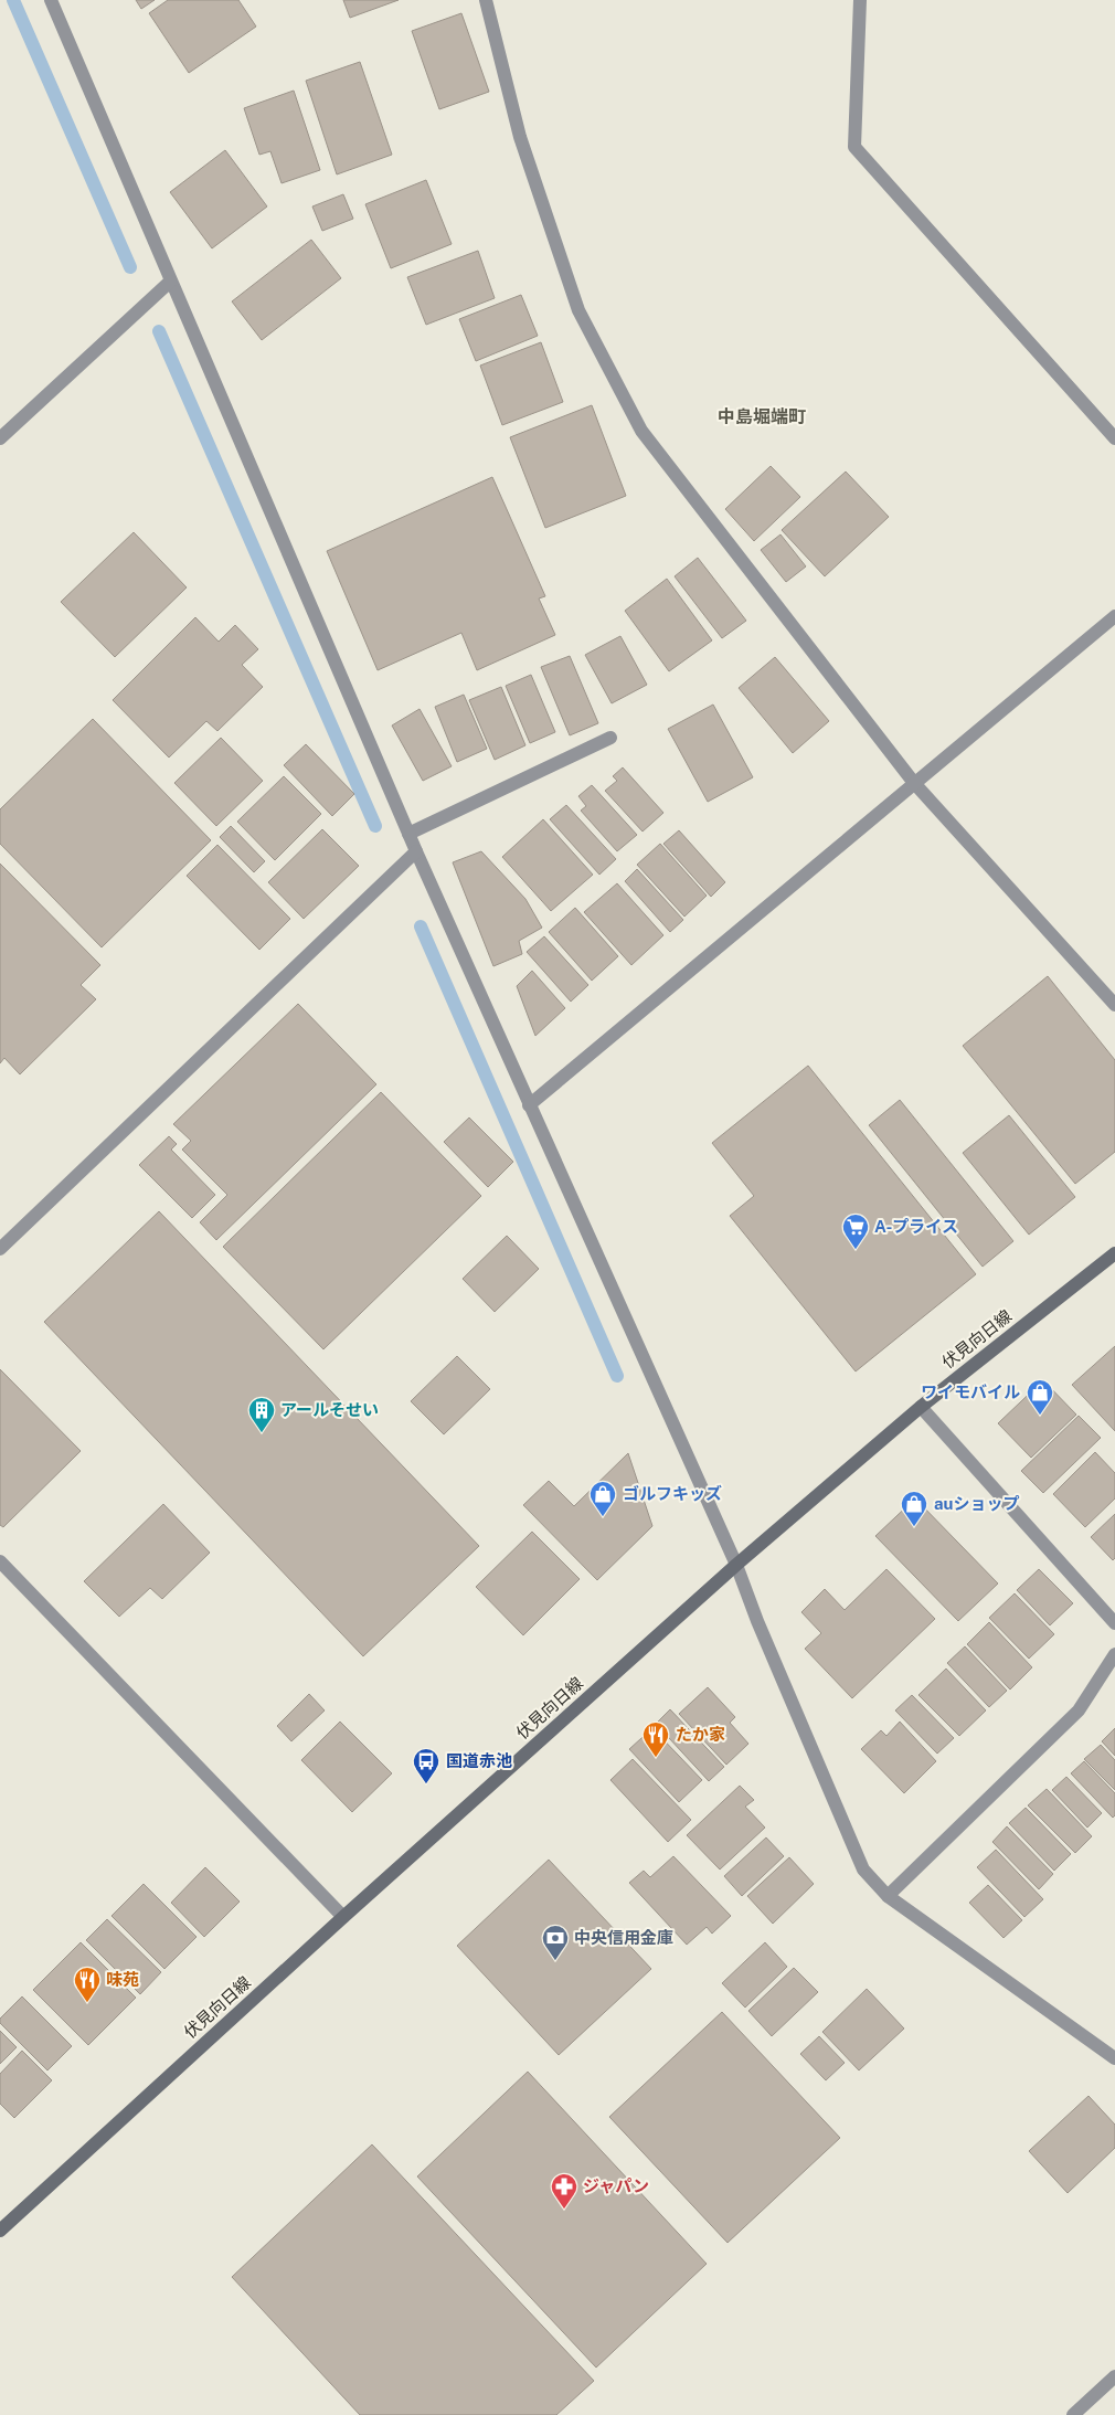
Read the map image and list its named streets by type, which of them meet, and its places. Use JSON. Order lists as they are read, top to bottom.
{
  "streets": {
    "main road": ["伏見向日線"]
  },
  "districts": ["中島堀端町"],
  "places": {
    "supermarket": ["A-プライス"],
    "shop": ["ワイモバイル", "ゴルフキッズ", "auショップ"],
    "building": ["アールそせい"],
    "restaurant": ["たか家", "味苑"],
    "bus stop": ["国道赤池"],
    "bank": ["中央信用金庫"],
    "pharmacy": ["ジャパン"]
  }
}
